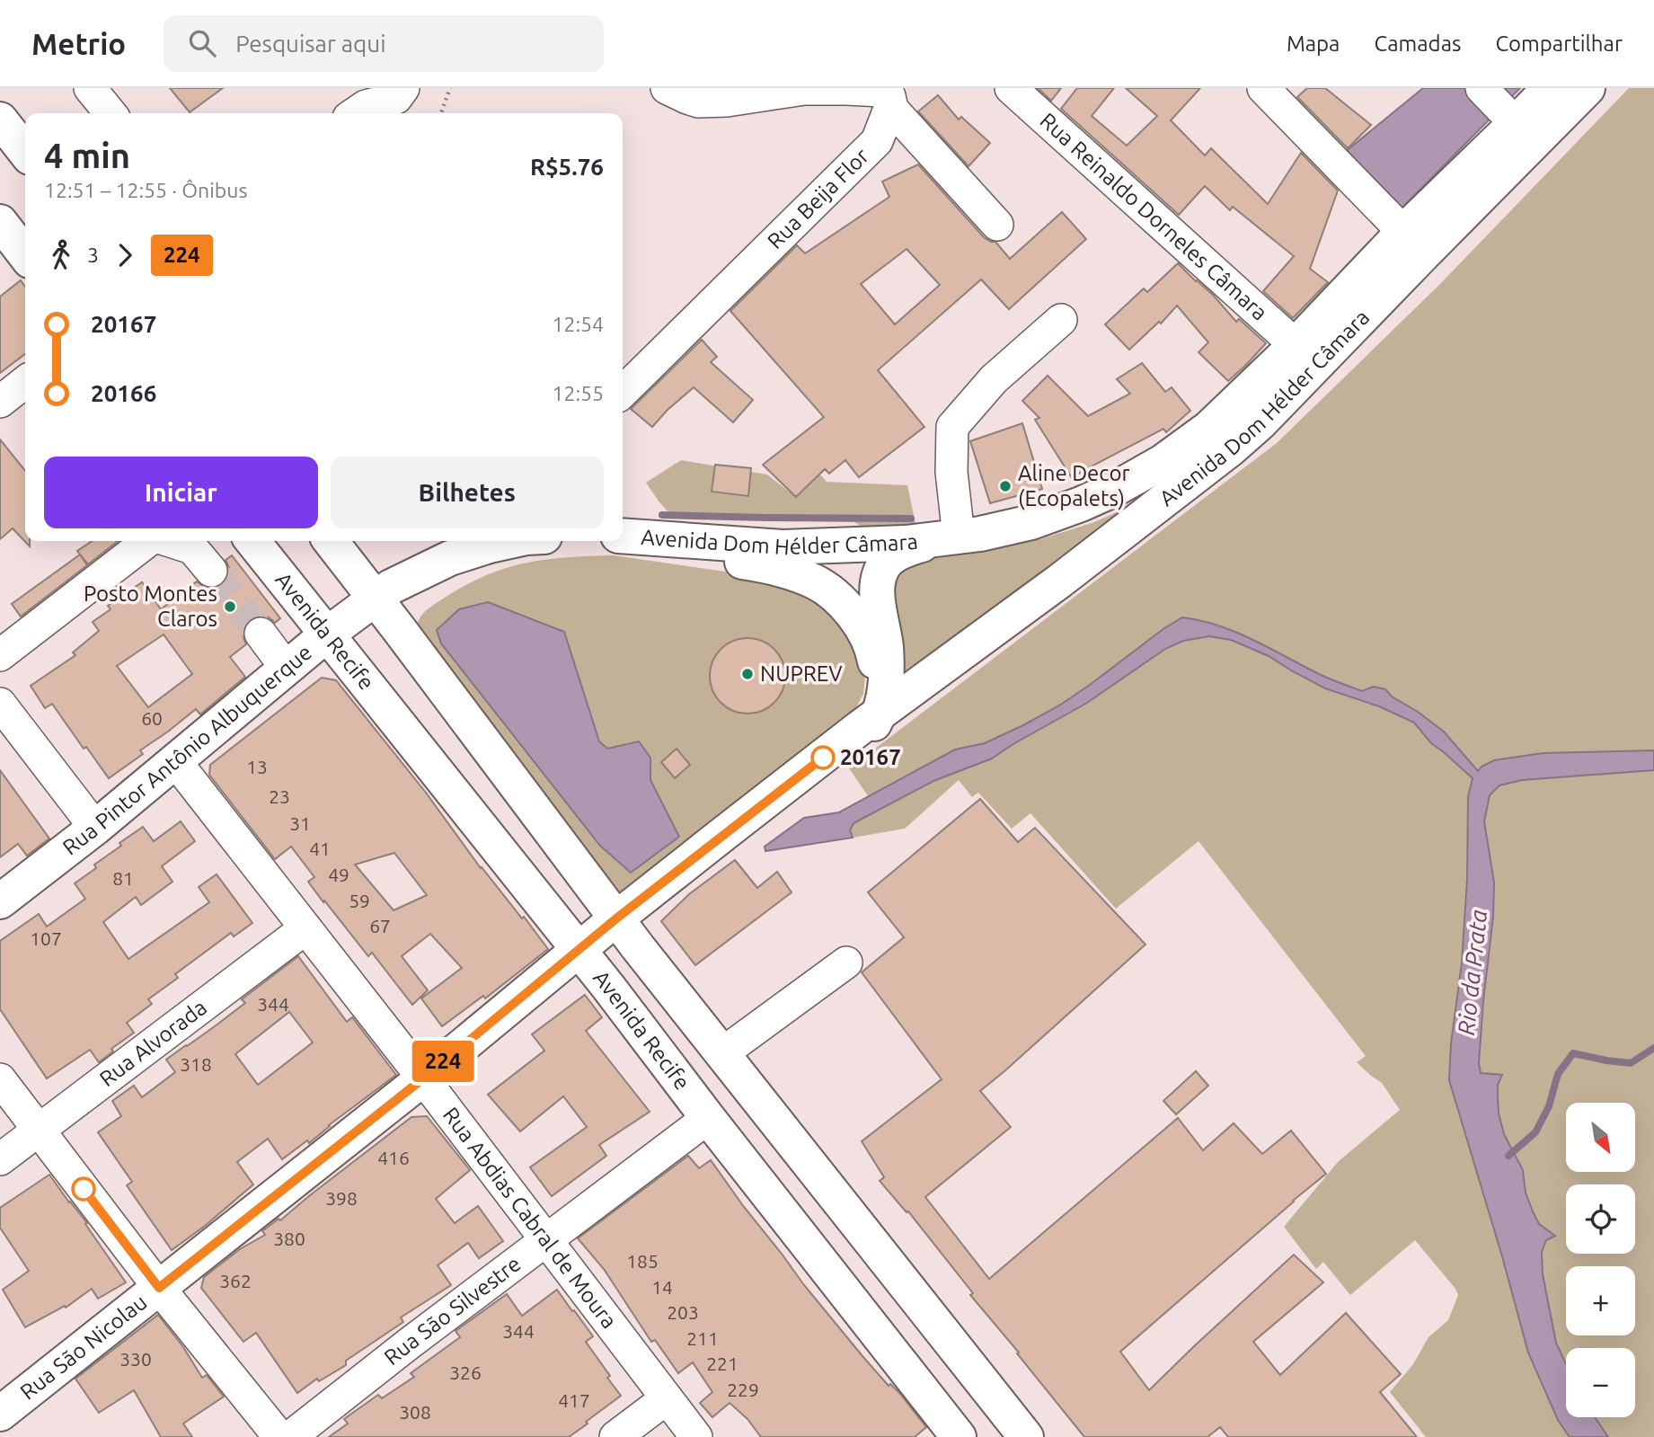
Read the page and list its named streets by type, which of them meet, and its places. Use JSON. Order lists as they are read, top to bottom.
{
  "streets": {
    "main road": [
      "Avenida Dom Hélder Câmara",
      "Avenida Recife",
      "Rua Pintor Antônio Albuquerque",
      "Rua São Nicolau"
    ],
    "street": [
      "Rua Beija Flor",
      "Rua Reinaldo Dorneles Câmara",
      "Rua Alvorada",
      "Rua Abdias Cabral de Moura",
      "Rua São Silvestre"
    ]
  },
  "crossings": [
    ["Rua Reinaldo Dorneles Câmara", "Avenida Dom Hélder Câmara"],
    ["Avenida Dom Hélder Câmara", "Avenida Recife"],
    ["Avenida Dom Hélder Câmara", "Rua São Nicolau"],
    ["Avenida Recife", "Rua Pintor Antônio Albuquerque"],
    ["Avenida Recife", "Rua São Silvestre"],
    ["Avenida Recife", "Rua São Nicolau"],
    ["Rua Pintor Antônio Albuquerque", "Rua Abdias Cabral de Moura"],
    ["Rua Alvorada", "Rua Abdias Cabral de Moura"],
    ["Rua Abdias Cabral de Moura", "Rua São Silvestre"],
    ["Rua Abdias Cabral de Moura", "Rua São Nicolau"]
  ],
  "water": ["Rio da Prata"],
  "places": [
    "Aline Decor (Ecopalets)",
    "Posto Montes Claros",
    "NUPREV",
    "20167"
  ],
  "lines": ["bus line 224"],
  "house_numbers": [
    "60",
    "13",
    "23",
    "31",
    "41",
    "49",
    "81",
    "59",
    "67",
    "107",
    "344",
    "318",
    "416",
    "398",
    "380",
    "185",
    "362",
    "14",
    "203",
    "344",
    "211",
    "330",
    "221",
    "326",
    "229",
    "417",
    "308"
  ],
  "north": "bottom right",
  "page": {
    "header": "Metrio",
    "search": "Pesquisar aqui",
    "nav": ["Mapa", "Camadas", "Compartilhar"],
    "on_map": "224",
    "heading": ["4 min", "12:51 – 12:55 · Ônibus", "R$5.76"],
    "legs": ["3", "224"],
    "list": [
      {
        "name": "20167",
        "value": "12:54"
      },
      {
        "name": "20166",
        "value": "12:55"
      }
    ],
    "buttons": ["Iniciar", "Bilhetes"],
    "map_buttons": ["+", "−"]
  }
}
